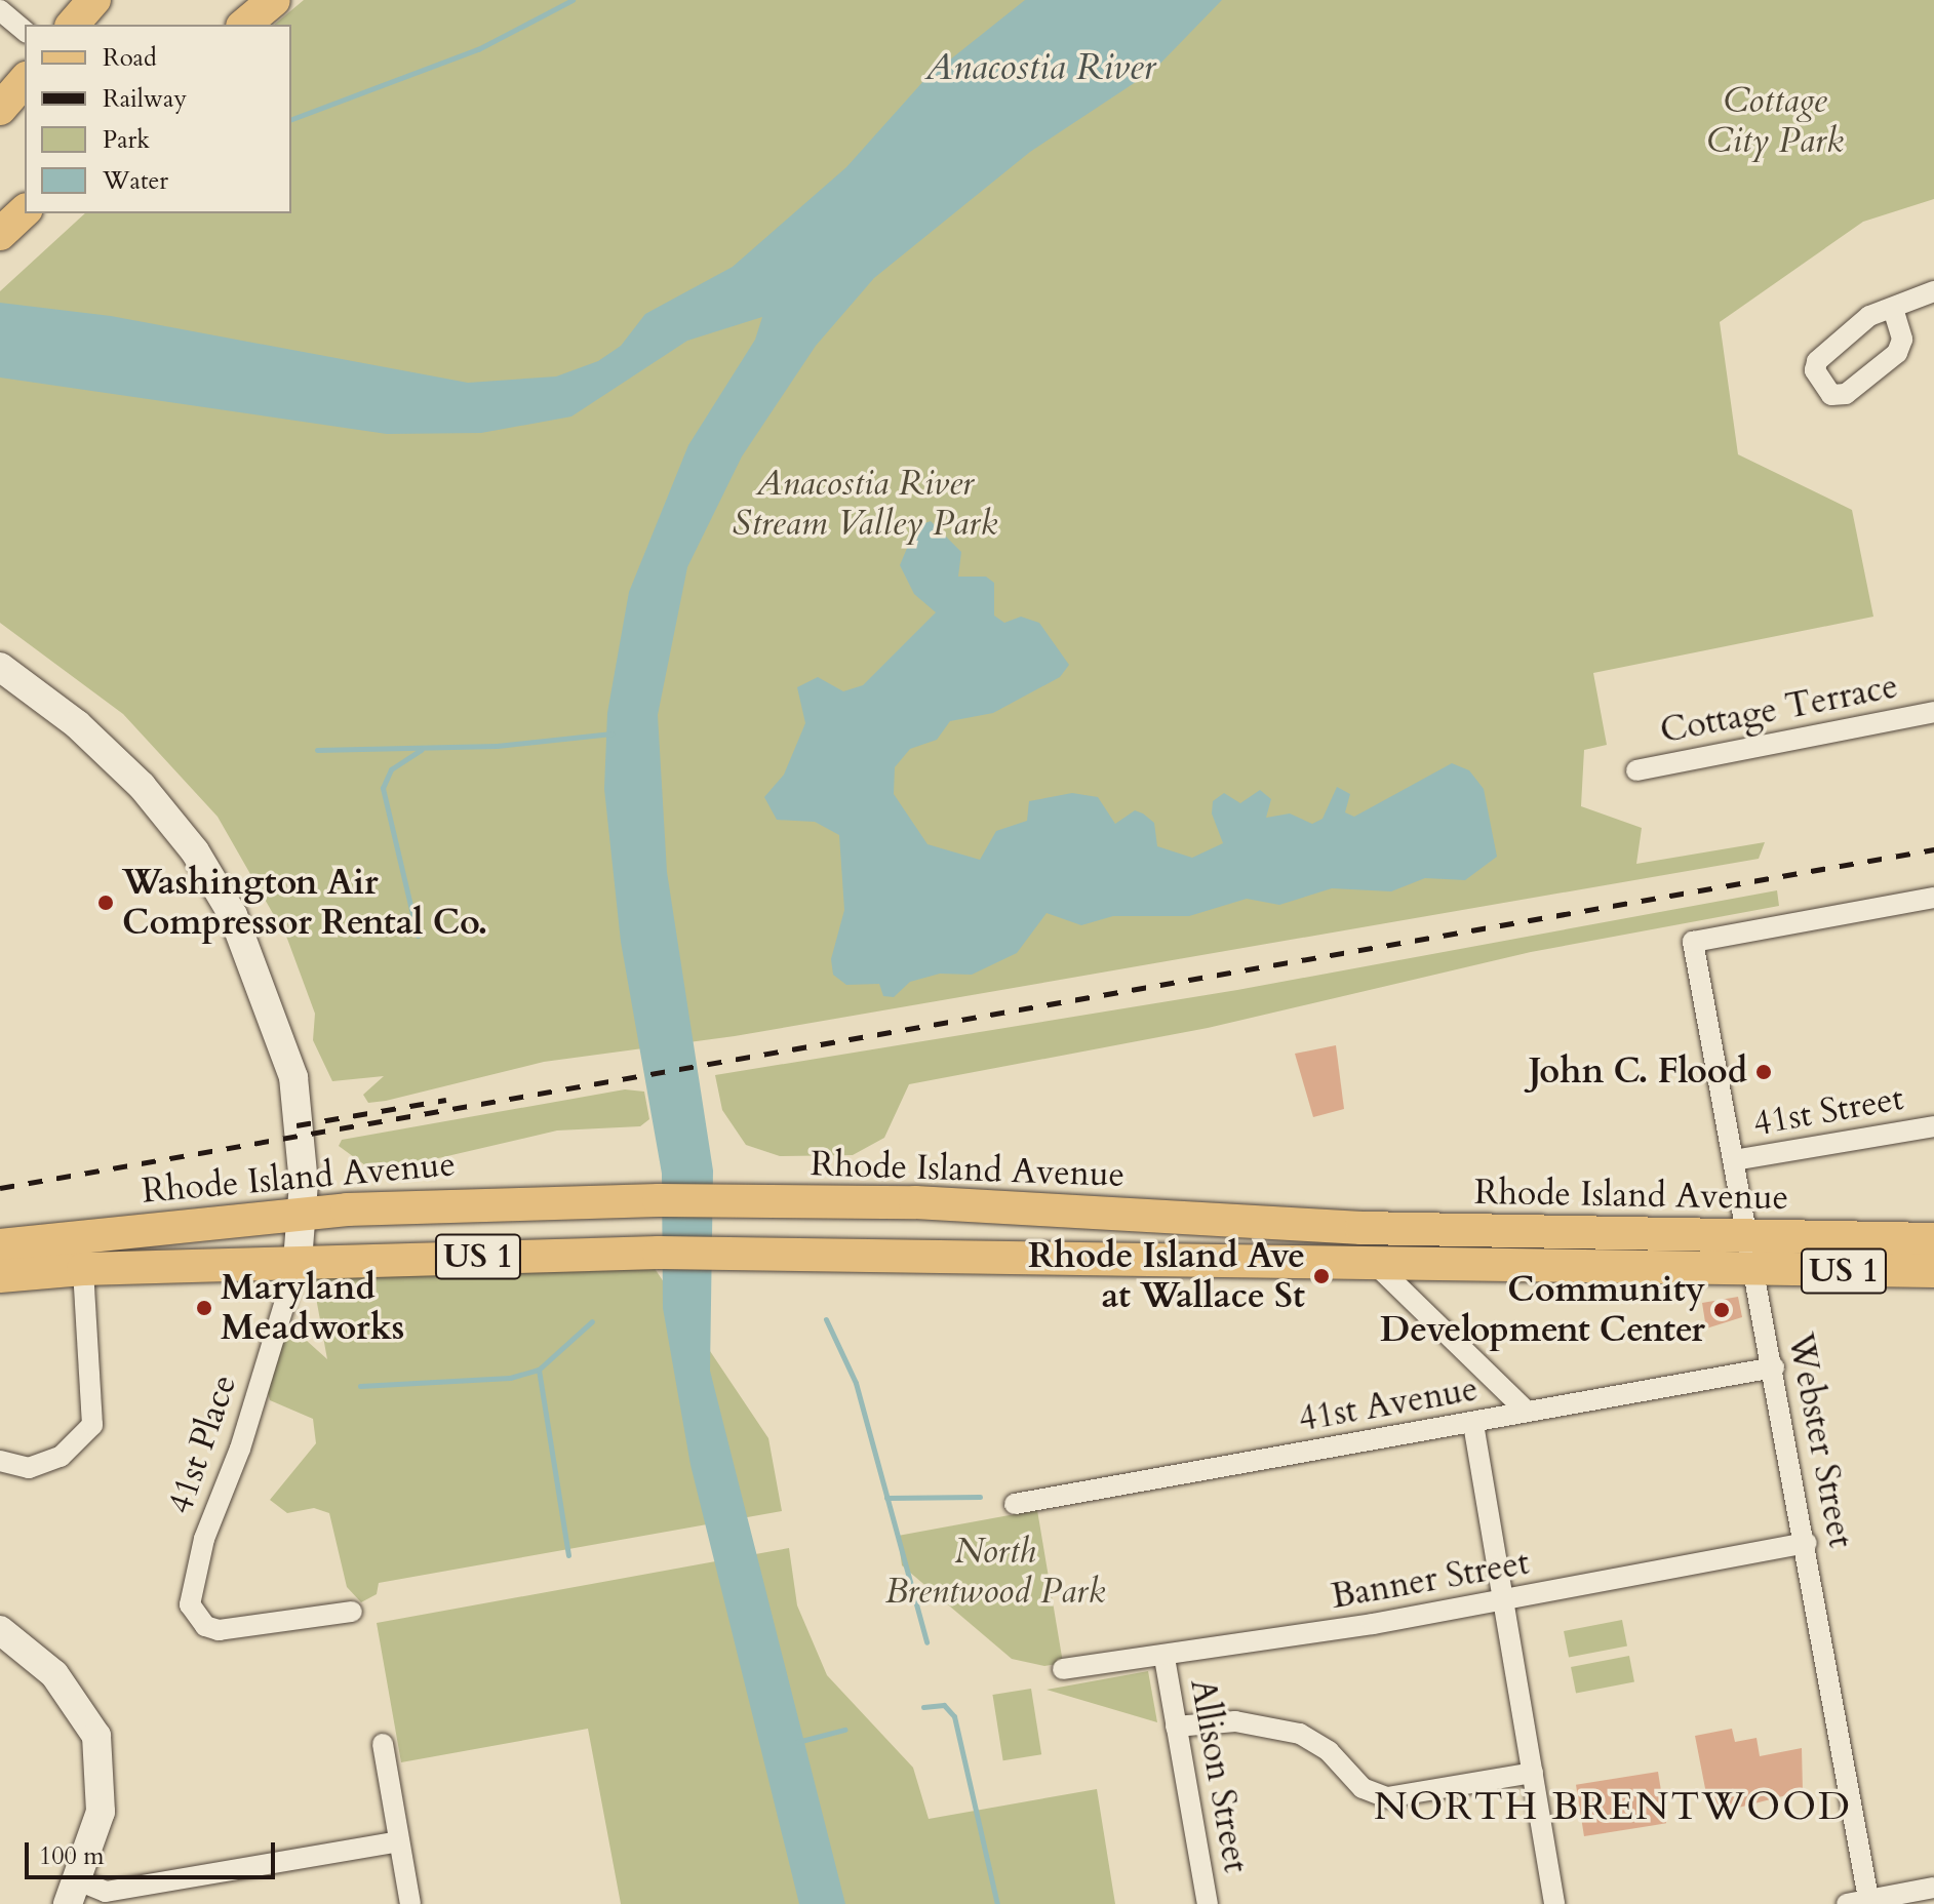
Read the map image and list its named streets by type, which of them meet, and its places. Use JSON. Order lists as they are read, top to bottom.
{
  "streets": {
    "main road": ["Rhode Island Avenue", "US 1"],
    "street": [
      "Cottage Terrace",
      "41st Street",
      "41st Avenue",
      "Webster Street",
      "41st Place",
      "Banner Street",
      "Allison Street"
    ]
  },
  "crossings": [
    ["41st Street", "Webster Street"],
    ["Rhode Island Avenue", "Webster Street"],
    ["Rhode Island Avenue", "41st Place"],
    ["41st Avenue", "Webster Street"],
    ["Webster Street", "Banner Street"],
    ["Banner Street", "Allison Street"]
  ],
  "districts": ["NORTH BRENTWOOD"],
  "water": ["Anacostia River"],
  "parks": ["Cottage City Park", "Anacostia River Stream Valley Park", "North Brentwood Park"],
  "places": [
    "Washington Air Compressor Rental Co.",
    "John C. Flood",
    "Rhode Island Ave at Wallace St",
    "Maryland Meadworks",
    "Community Development Center"
  ],
  "legend": [
    "Road",
    "Railway",
    "Park",
    "Water"
  ],
  "scale_bar": "100 m"
}
